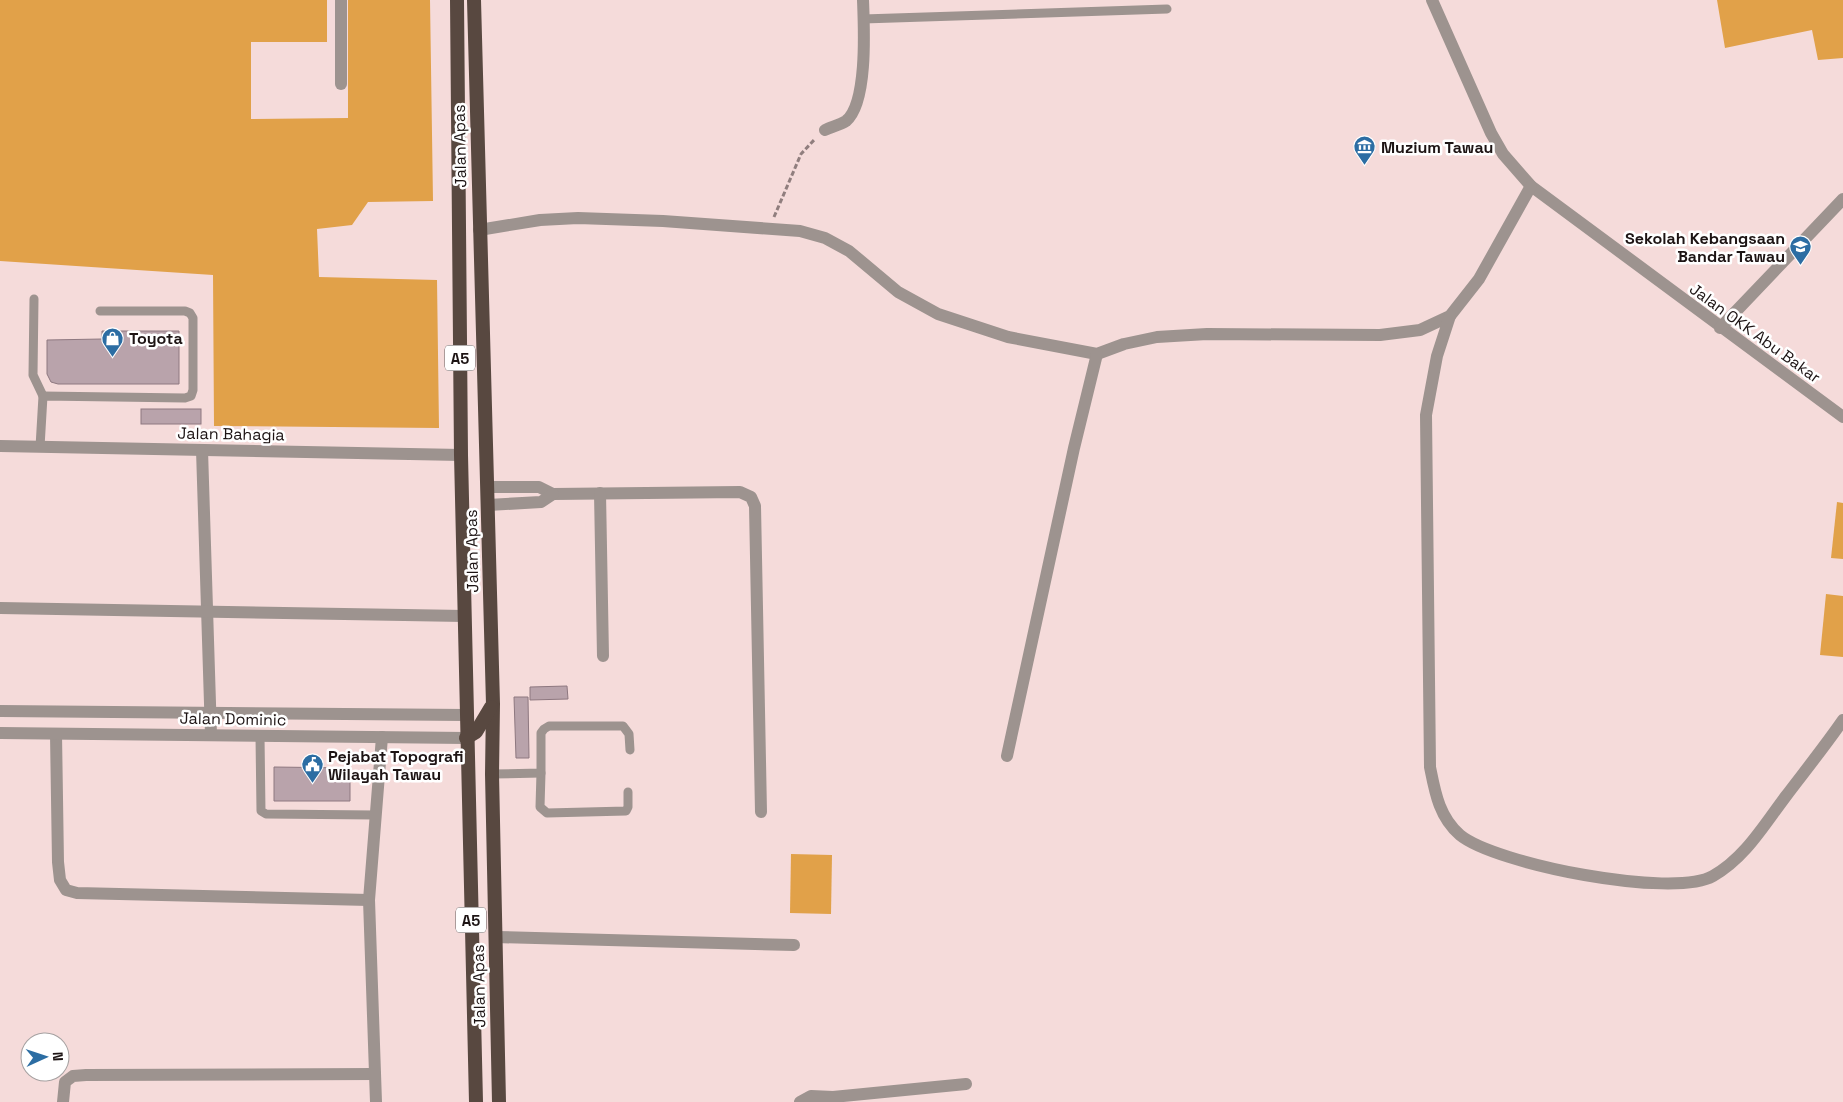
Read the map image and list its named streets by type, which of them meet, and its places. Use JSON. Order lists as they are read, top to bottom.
{
  "streets": {
    "highway": ["Jalan Apas", "A5"],
    "street": ["Jalan OKK Abu Bakar", "Jalan Bahagia", "Jalan Dominic"]
  },
  "crossings": [
    ["Jalan Apas", "Jalan Bahagia"],
    ["Jalan Apas", "Jalan Dominic"]
  ],
  "places": {
    "museum": ["Muzium Tawau"],
    "school or university": ["Sekolah Kebangsaan Bandar Tawau"],
    "shop": ["Toyota"],
    "public building": ["Pejabat Topografi Wilayah Tawau"]
  },
  "north": "right"
}
